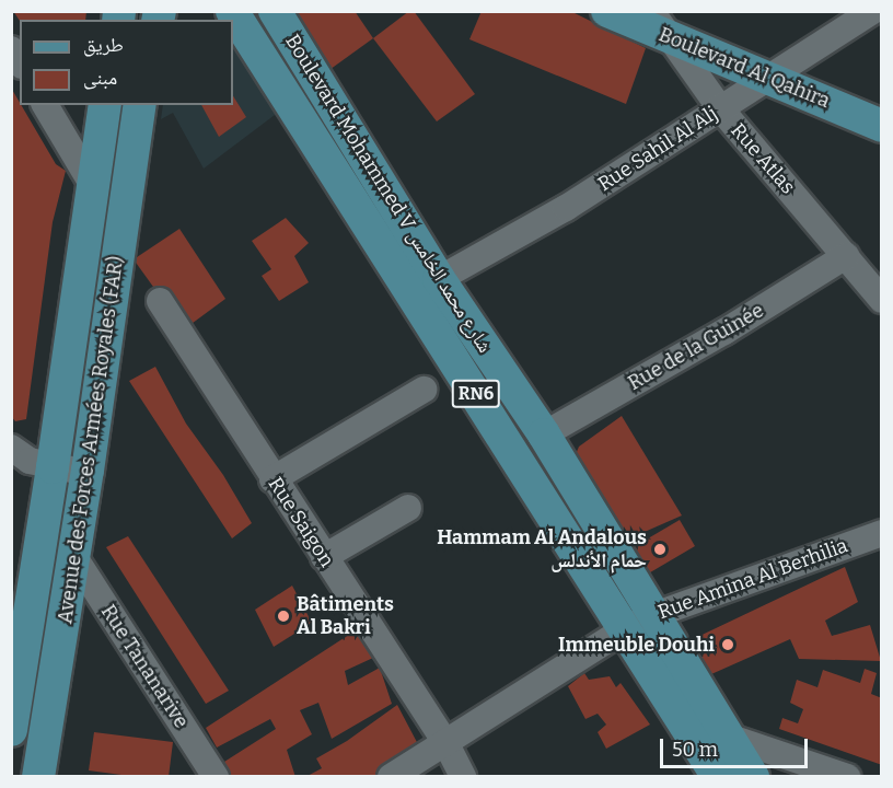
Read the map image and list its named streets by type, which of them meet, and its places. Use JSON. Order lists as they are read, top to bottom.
{
  "streets": {
    "main road": [
      "Boulevard Al Qahira",
      "Boulevard Mohammed V شارع محمد الخامس",
      "RN6",
      "Avenue des Forces Armées Royales (FAR)"
    ],
    "street": [
      "Rue Sahil Al Alj",
      "Rue Atlas",
      "Rue de la Guinée",
      "Rue Saigon",
      "Rue Amina Al Berhilia",
      "Rue Tananarive"
    ]
  },
  "crossings": [
    ["Boulevard Al Qahira", "Rue Sahil Al Alj"],
    ["Boulevard Al Qahira", "Rue Atlas"],
    ["Rue Sahil Al Alj", "Rue Atlas"],
    ["Rue Sahil Al Alj", "Boulevard Mohammed V شارع محمد الخامس"],
    ["Rue Atlas", "Rue de la Guinée"],
    ["Boulevard Mohammed V شارع محمد الخامس", "Rue de la Guinée"],
    ["Boulevard Mohammed V شارع محمد الخامس", "Rue Amina Al Berhilia"],
    ["Avenue des Forces Armées Royales (FAR)", "Rue Tananarive"],
    ["Rue Saigon", "Rue Amina Al Berhilia"]
  ],
  "places": ["Hammam Al Andalous حمام الأندلس", "Bâtiments Al Bakri", "Immeuble Douhi"],
  "legend": ["طريق", "مبنى"],
  "scale_bar": "50 m"
}
